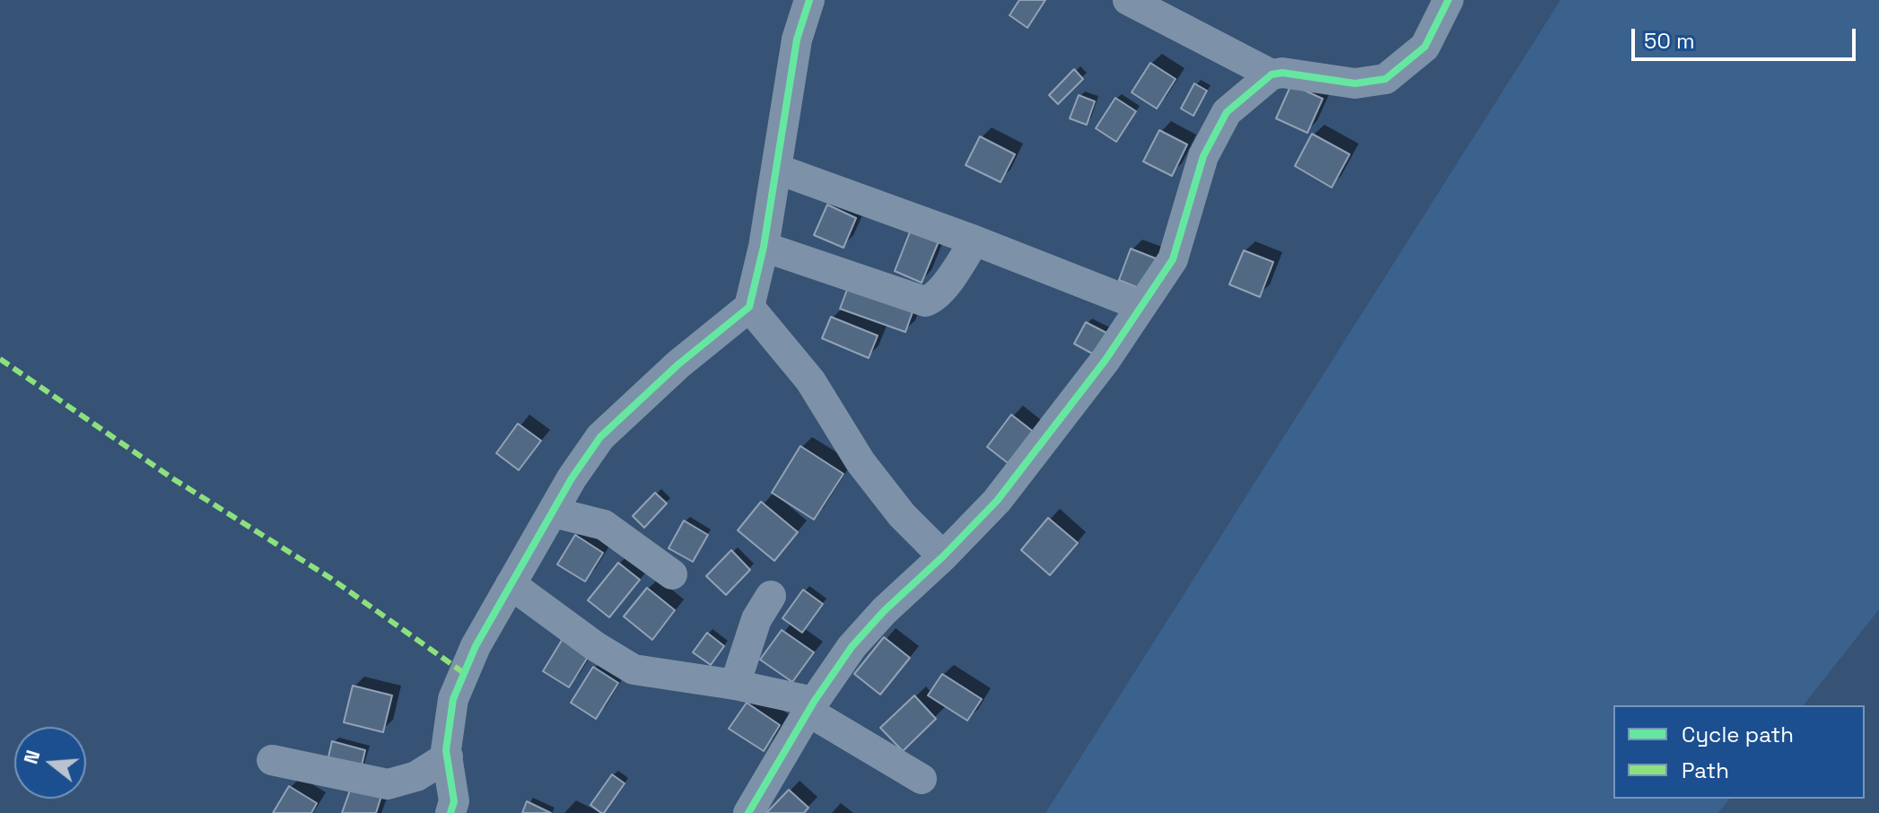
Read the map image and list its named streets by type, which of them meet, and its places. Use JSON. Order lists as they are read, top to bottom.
{
  "legend": ["Cycle path", "Path"],
  "scale_bar": "50 m",
  "north": "left"
}
